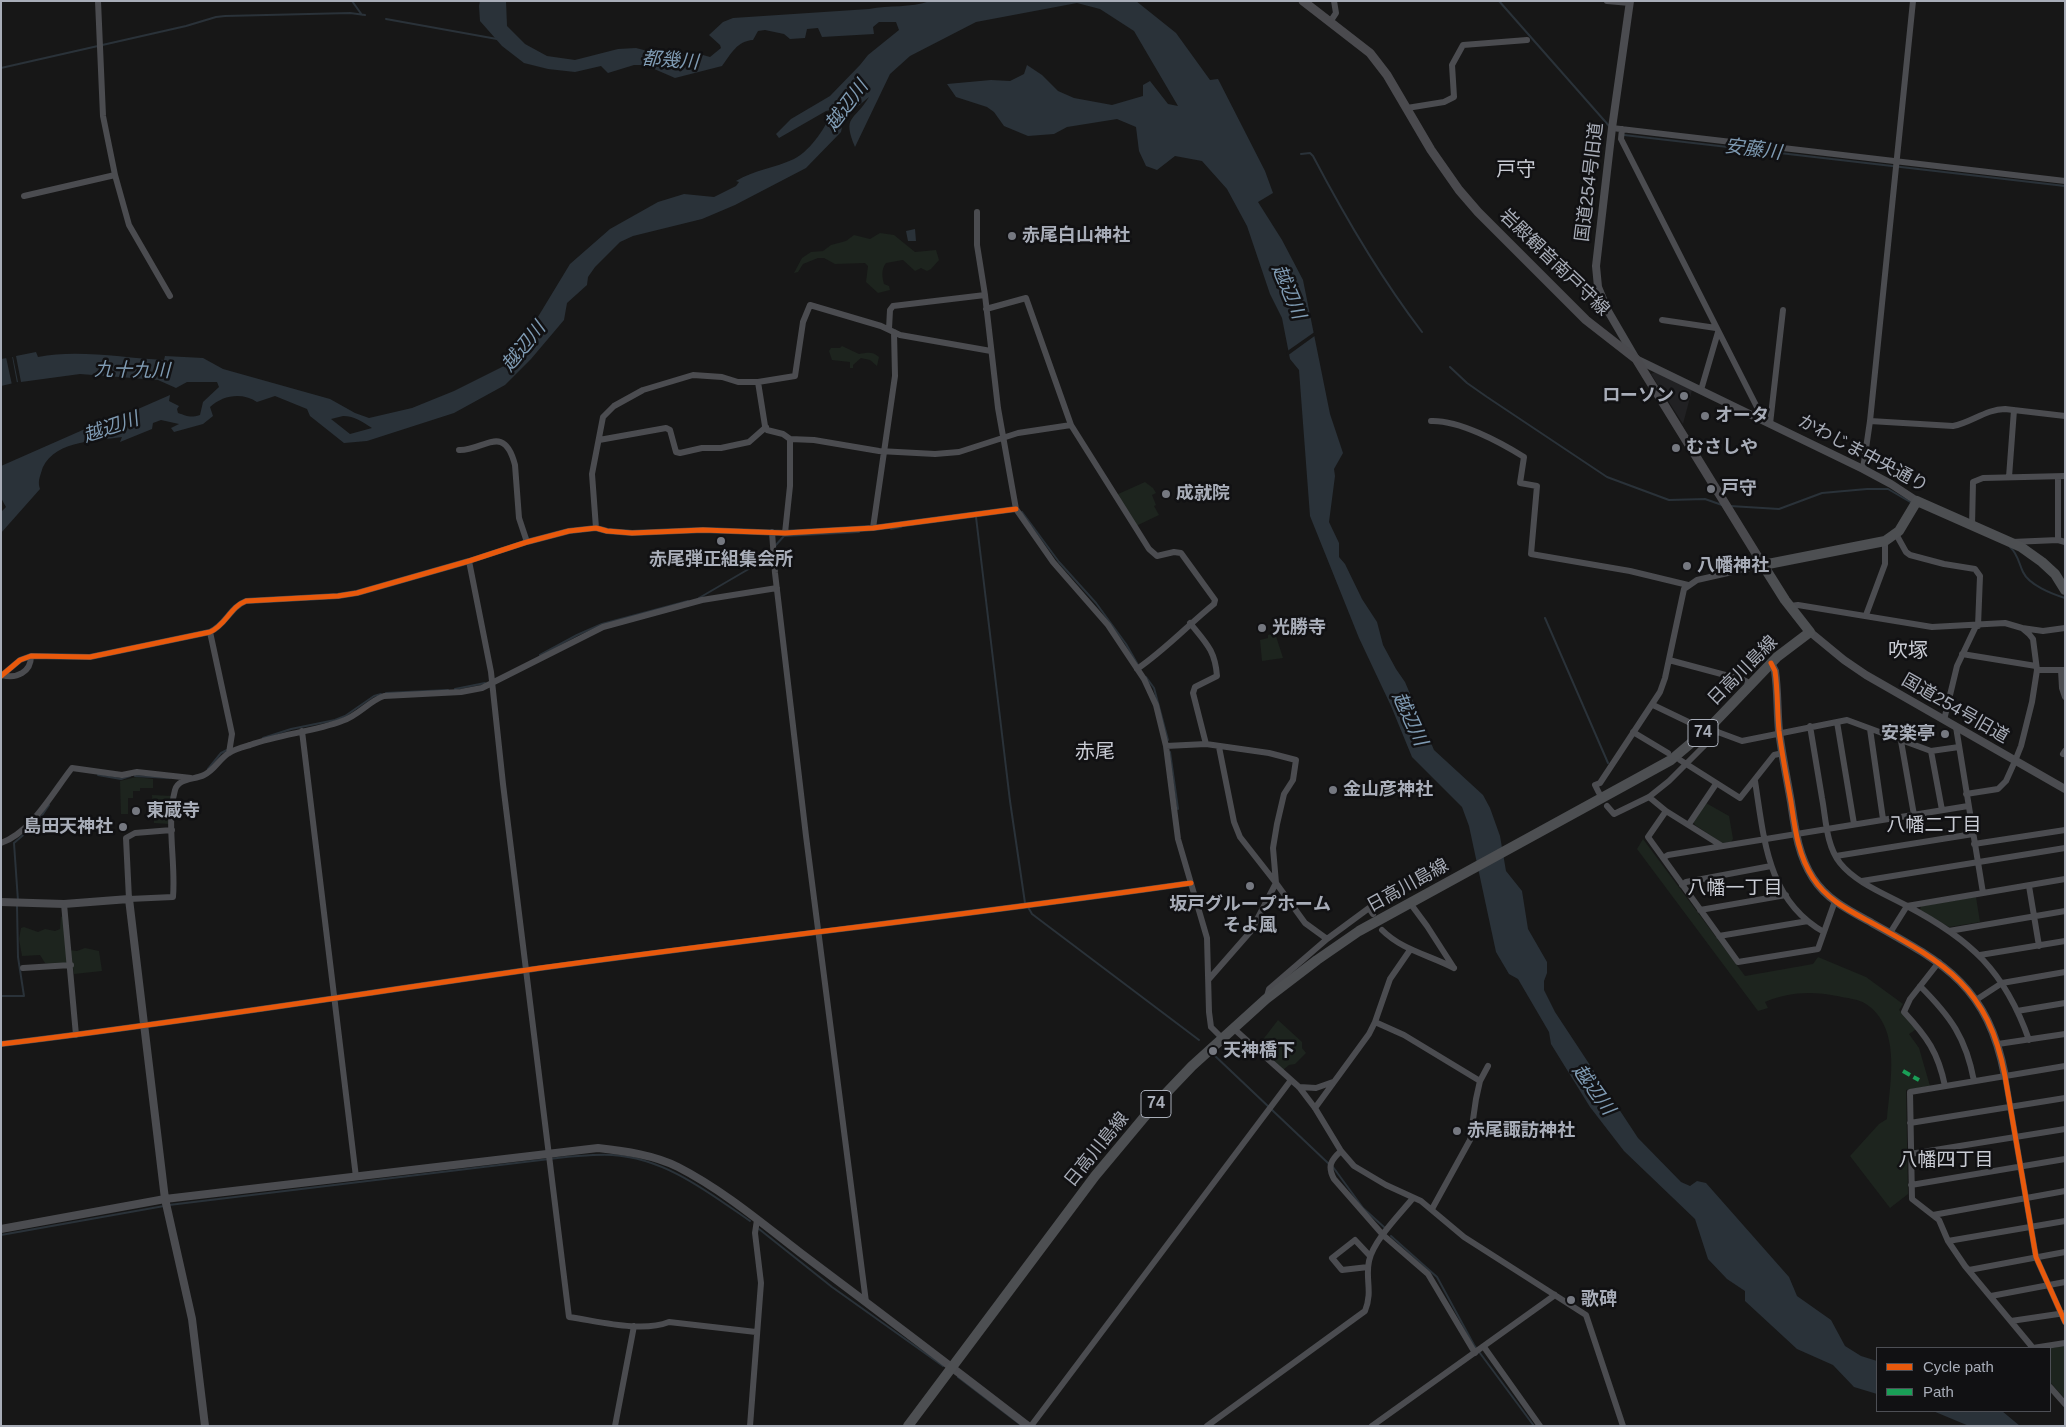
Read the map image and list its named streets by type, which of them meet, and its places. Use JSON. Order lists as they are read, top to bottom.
{
  "streets": {
    "main road": [
      "岩殿観音南戸守線",
      "かわじま中央通り",
      "日高川島線",
      "74"
    ],
    "street": ["国道254号旧道"]
  },
  "crossings": [
    ["国道254号旧道", "岩殿観音南戸守線"],
    ["国道254号旧道", "かわじま中央通り"],
    ["国道254号旧道", "日高川島線"],
    ["岩殿観音南戸守線", "かわじま中央通り"]
  ],
  "districts": [
    "戸守",
    "吹塚",
    "赤尾",
    "八幡二丁目",
    "八幡一丁目",
    "八幡四丁目"
  ],
  "water": [
    "都幾川",
    "越辺川",
    "安藤川",
    "九十九川"
  ],
  "places": [
    "赤尾白山神社",
    "ローソン",
    "オータ",
    "むさしや",
    "戸守",
    "成就院",
    "赤尾弾正組集会所",
    "八幡神社",
    "光勝寺",
    "安楽亭",
    "金山彦神社",
    "東蔵寺",
    "島田天神社",
    "坂戸グループホーム そよ風",
    "天神橋下",
    "赤尾諏訪神社",
    "歌碑"
  ],
  "legend": ["Cycle path", "Path"]
}
